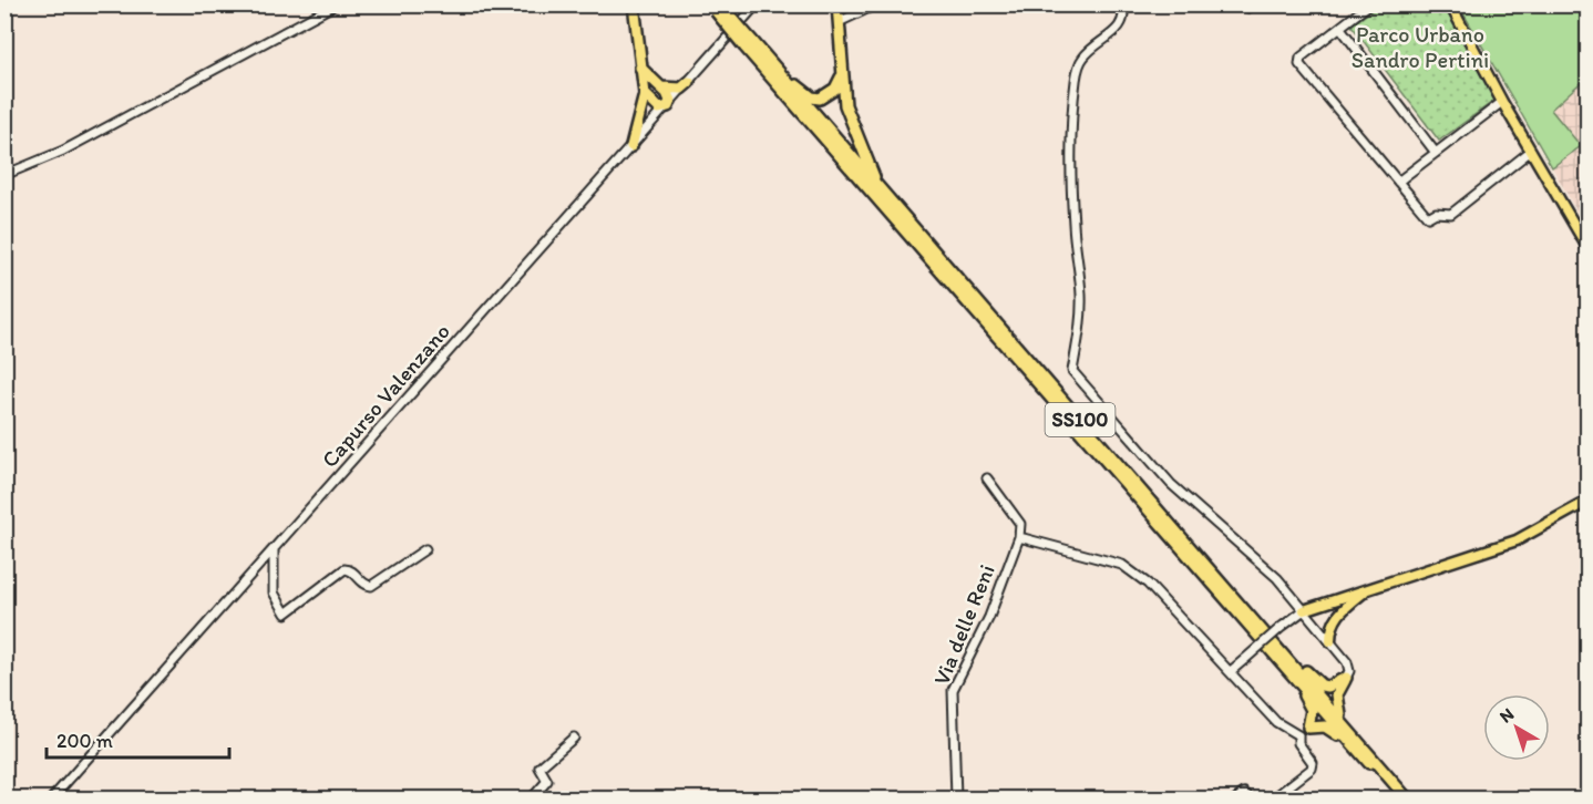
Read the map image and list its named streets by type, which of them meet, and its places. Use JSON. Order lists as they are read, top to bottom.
{
  "streets": {
    "highway": ["SS100"],
    "street": ["Capurso Valenzano", "Via delle Reni"]
  },
  "parks": ["Parco Urbano Sandro Pertini"],
  "scale_bar": "200 m",
  "north": "top left"
}
